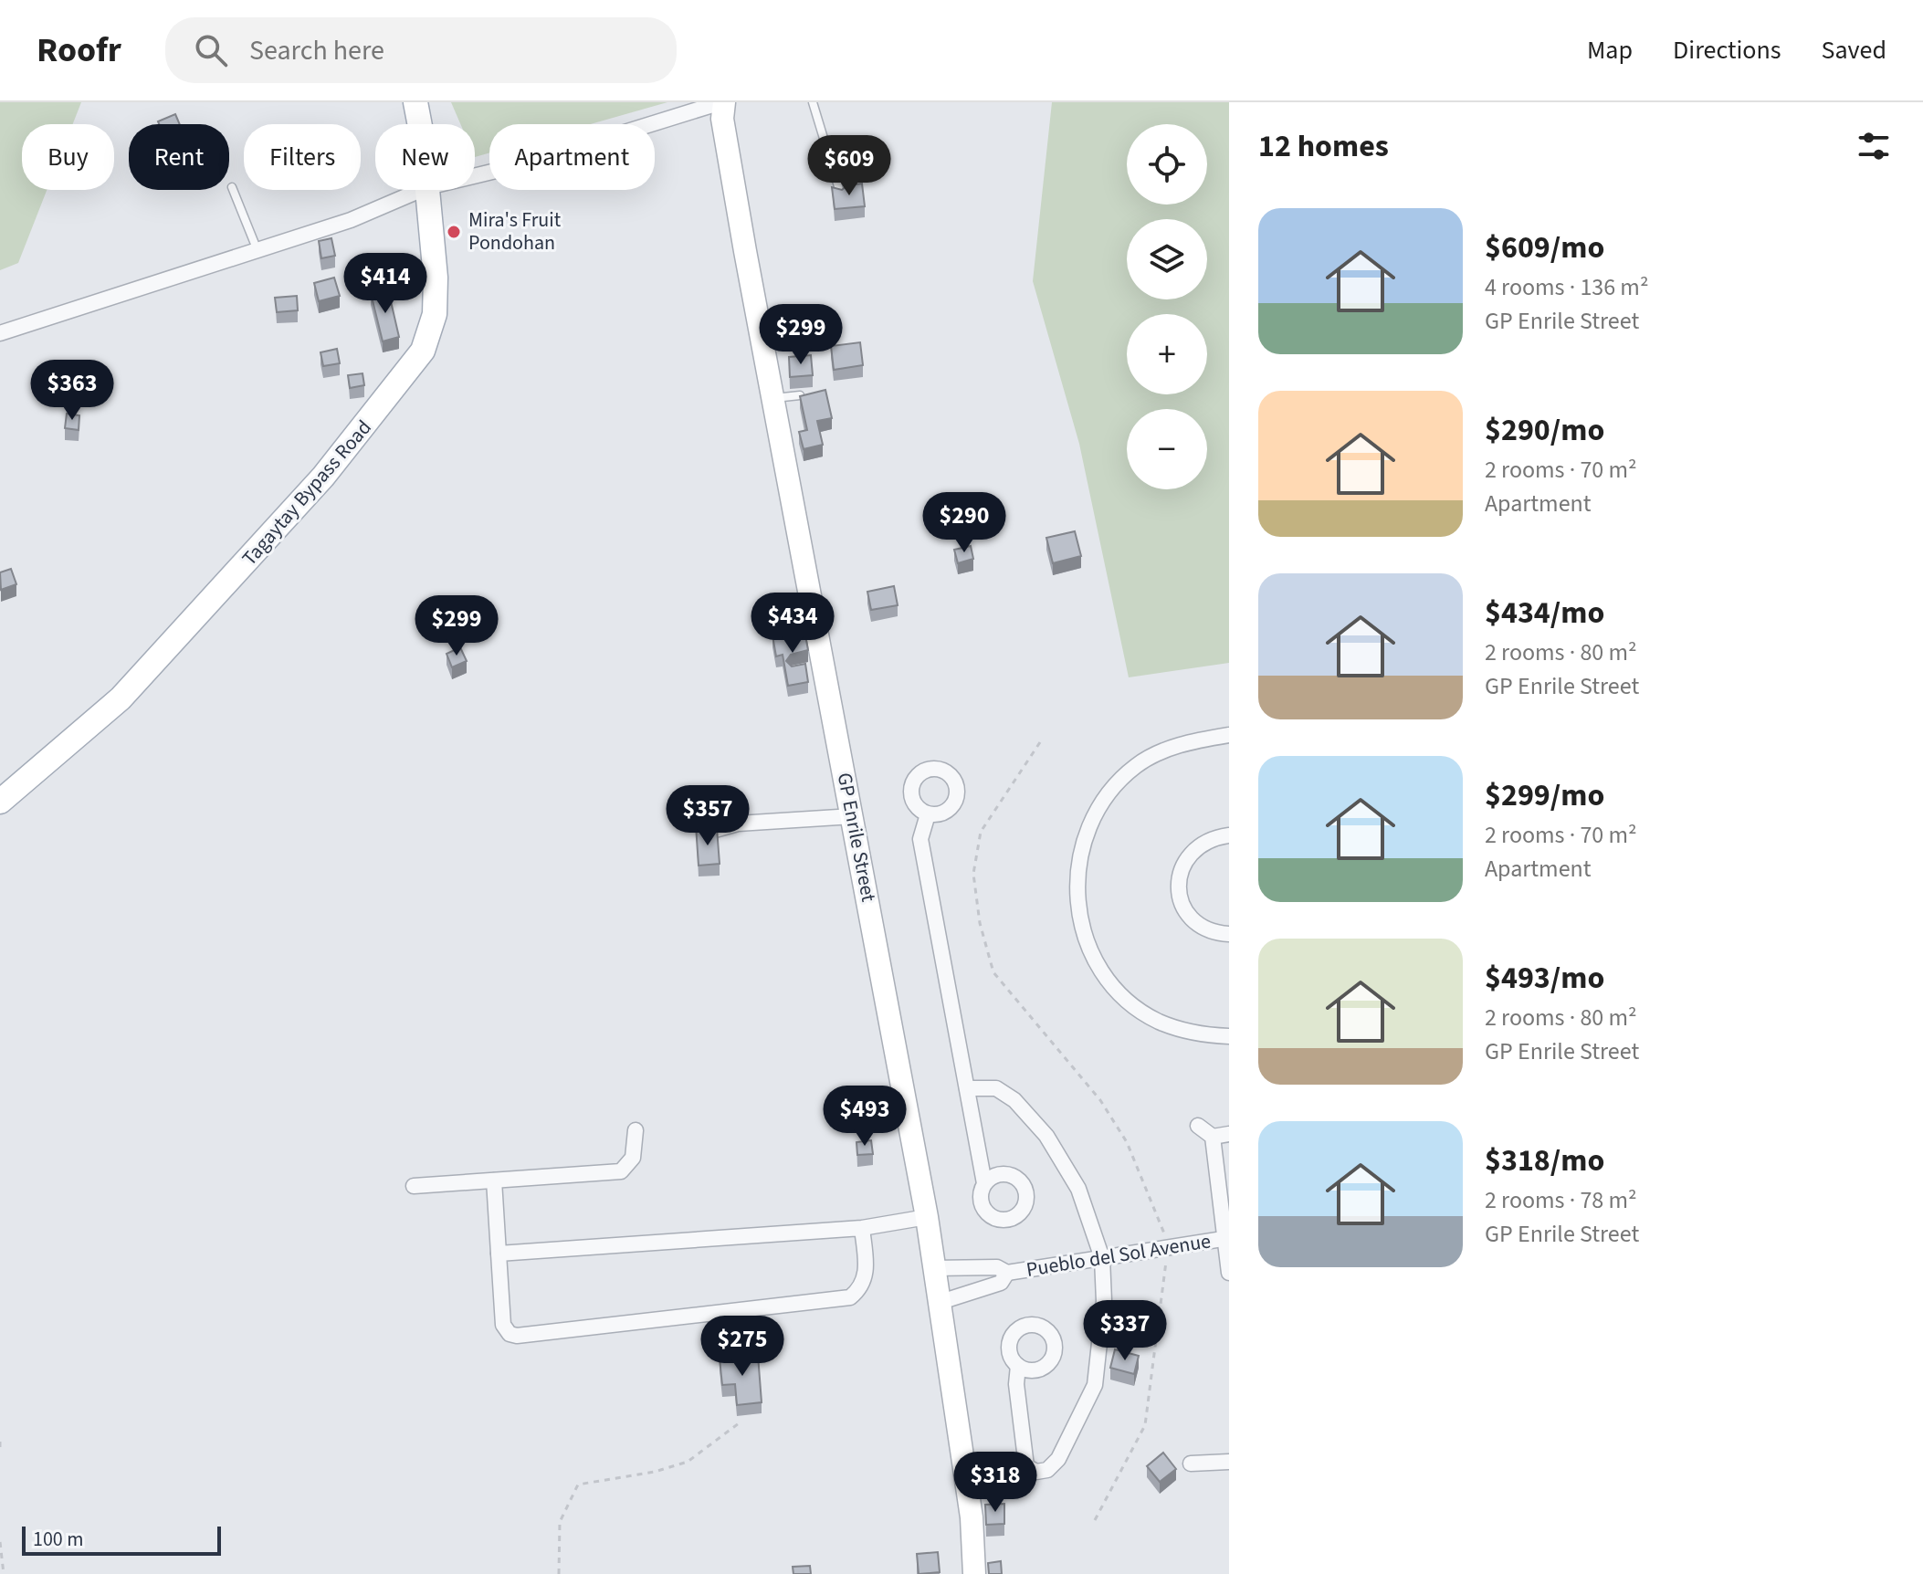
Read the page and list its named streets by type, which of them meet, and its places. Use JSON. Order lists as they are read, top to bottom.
{
  "streets": {
    "main road": ["Tagaytay Bypass Road"],
    "street": ["GP Enrile Street", "Pueblo del Sol Avenue"]
  },
  "crossings": [
    ["GP Enrile Street", "Pueblo del Sol Avenue"]
  ],
  "places": ["Mira's Fruit Pondohan"],
  "scale_bar": "100 m",
  "page": {
    "header": "Roofr",
    "search": "Search here",
    "nav": ["Map", "Directions", "Saved"],
    "heading": "12 homes",
    "map_buttons": ["+", "−"],
    "chip": [
      "Buy",
      "Rent",
      "Filters",
      "New",
      "Apartment"
    ],
    "price": [
      "$609",
      "$414",
      "$299",
      "$363",
      "$290",
      "$434",
      "$299",
      "$357",
      "$493",
      "$337",
      "$275",
      "$318"
    ],
    "list": [
      {
        "name": "$609/mo",
        "note": "4 rooms · 136 m² · GP Enrile Street"
      },
      {
        "name": "$290/mo",
        "note": "2 rooms · 70 m² · Apartment"
      },
      {
        "name": "$434/mo",
        "note": "2 rooms · 80 m² · GP Enrile Street"
      },
      {
        "name": "$299/mo",
        "note": "2 rooms · 70 m² · Apartment"
      },
      {
        "name": "$493/mo",
        "note": "2 rooms · 80 m² · GP Enrile Street"
      },
      {
        "name": "$318/mo",
        "note": "2 rooms · 78 m² · GP Enrile Street"
      }
    ],
    "scale": "100 m"
  }
}
